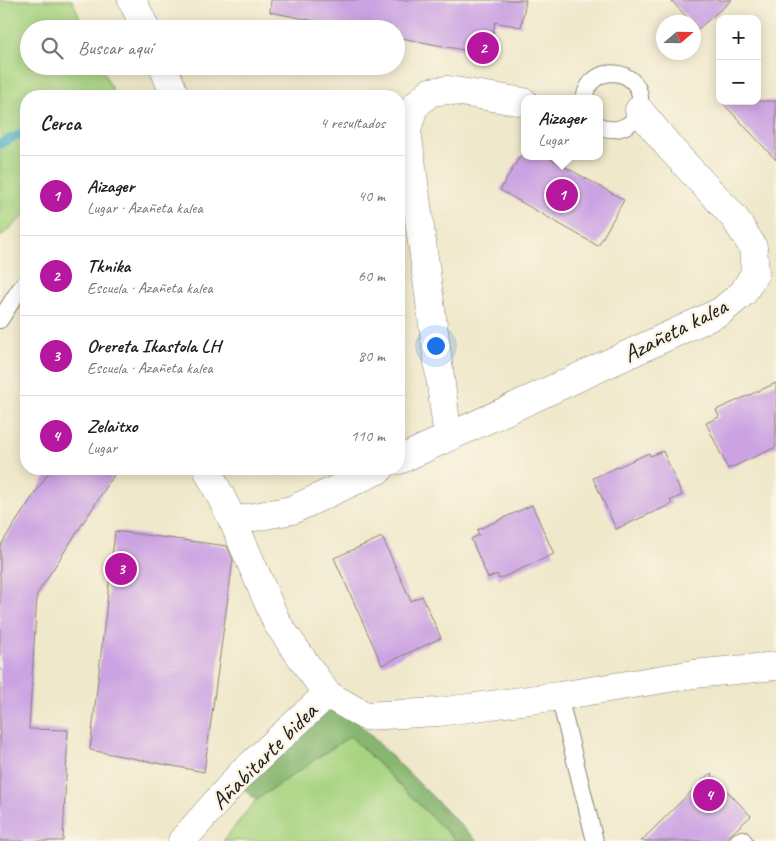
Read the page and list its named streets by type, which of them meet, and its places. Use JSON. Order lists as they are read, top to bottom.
{
  "streets": {
    "street": ["Azañeta kalea", "Añabitarte bidea"]
  },
  "north": "right",
  "page": {
    "map_buttons": ["+", "−"],
    "search": "Buscar aquí",
    "pins": [
      "2",
      "1",
      "3",
      "4"
    ],
    "heading": ["Cerca", "4 resultados"],
    "popup": ["Aizager", "Lugar"],
    "list": [
      {
        "mark": "1",
        "name": "Aizager",
        "note": "Lugar · Azañeta kalea",
        "value": "40 m"
      },
      {
        "mark": "2",
        "name": "Tknika",
        "note": "Escuela · Azañeta kalea",
        "value": "60 m"
      },
      {
        "mark": "3",
        "name": "Orereta Ikastola LH",
        "note": "Escuela · Azañeta kalea",
        "value": "80 m"
      },
      {
        "mark": "4",
        "name": "Zelaitxo",
        "note": "Lugar",
        "value": "110 m"
      }
    ]
  }
}
